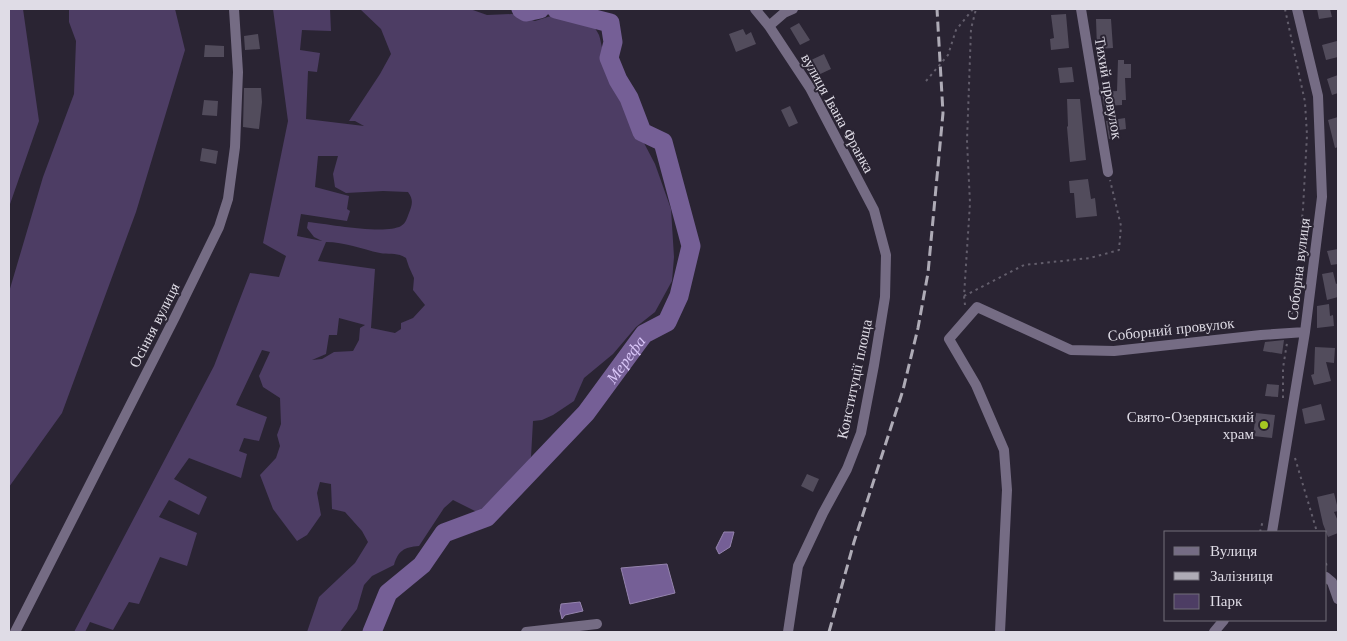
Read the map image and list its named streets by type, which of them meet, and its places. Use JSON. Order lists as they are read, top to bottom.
{
  "streets": {
    "street": [
      "Тихий провулок",
      "вулиця Івана Франка",
      "Соборна вулиця",
      "Осіння вулиця",
      "Соборний провулок",
      "Конституції площа"
    ]
  },
  "crossings": [
    ["вулиця Івана Франка", "Конституції площа"],
    ["Соборна вулиця", "Соборний провулок"]
  ],
  "water": ["Мерефа"],
  "places": ["Свято-Озерянський храм"],
  "legend": ["Вулиця", "Залізниця", "Парк"]
}
